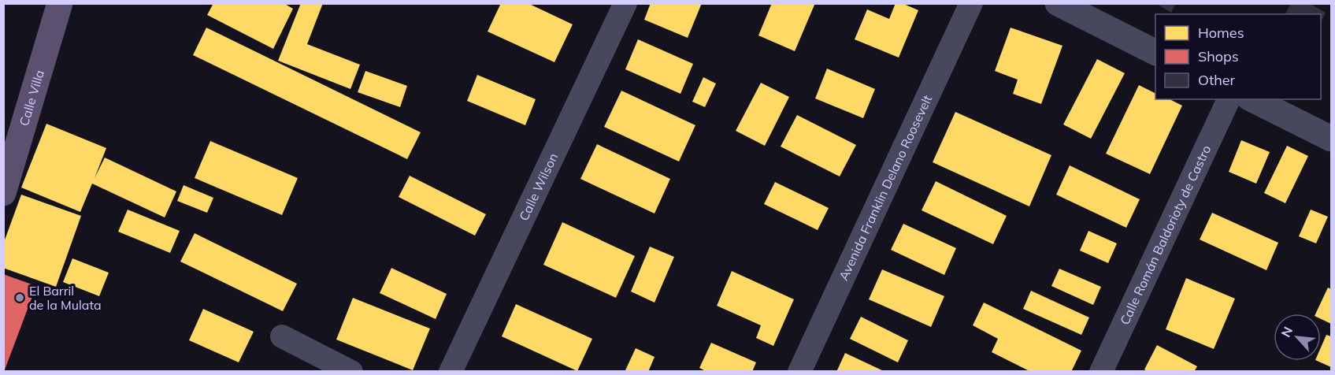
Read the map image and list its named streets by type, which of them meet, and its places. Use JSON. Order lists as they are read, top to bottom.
{
  "streets": {
    "main road": ["Calle Villa"],
    "street": ["Calle Wilson", "Avenida Franklin Delano Roosevelt", "Calle Román Baldorioty de Castro"]
  },
  "places": ["El Barril de la Mulata"],
  "legend": ["Homes", "Shops", "Other"],
  "north": "top left"
}
